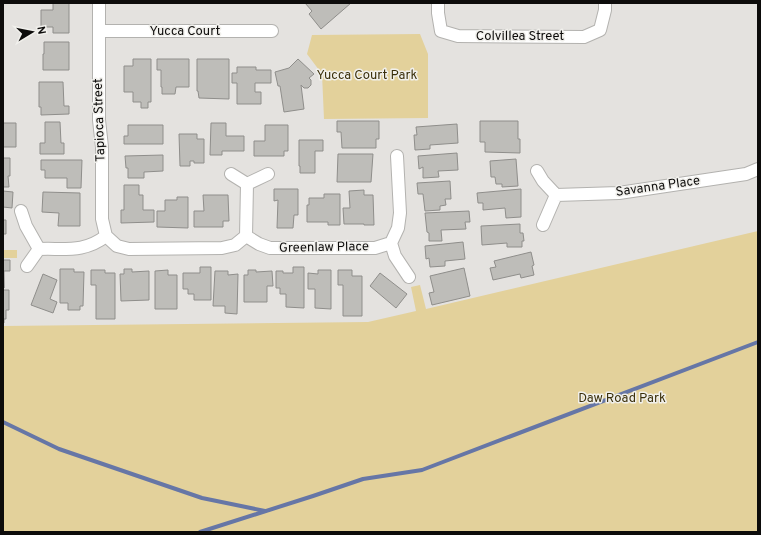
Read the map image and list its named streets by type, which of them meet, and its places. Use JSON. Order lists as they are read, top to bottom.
{
  "streets": {
    "street": [
      "Yucca Court",
      "Colvillea Street",
      "Tapioca Street",
      "Savanna Place",
      "Greenlaw Place"
    ]
  },
  "crossings": [
    ["Yucca Court", "Tapioca Street"]
  ],
  "parks": ["Yucca Court Park", "Daw Road Park"],
  "north": "right"
}
